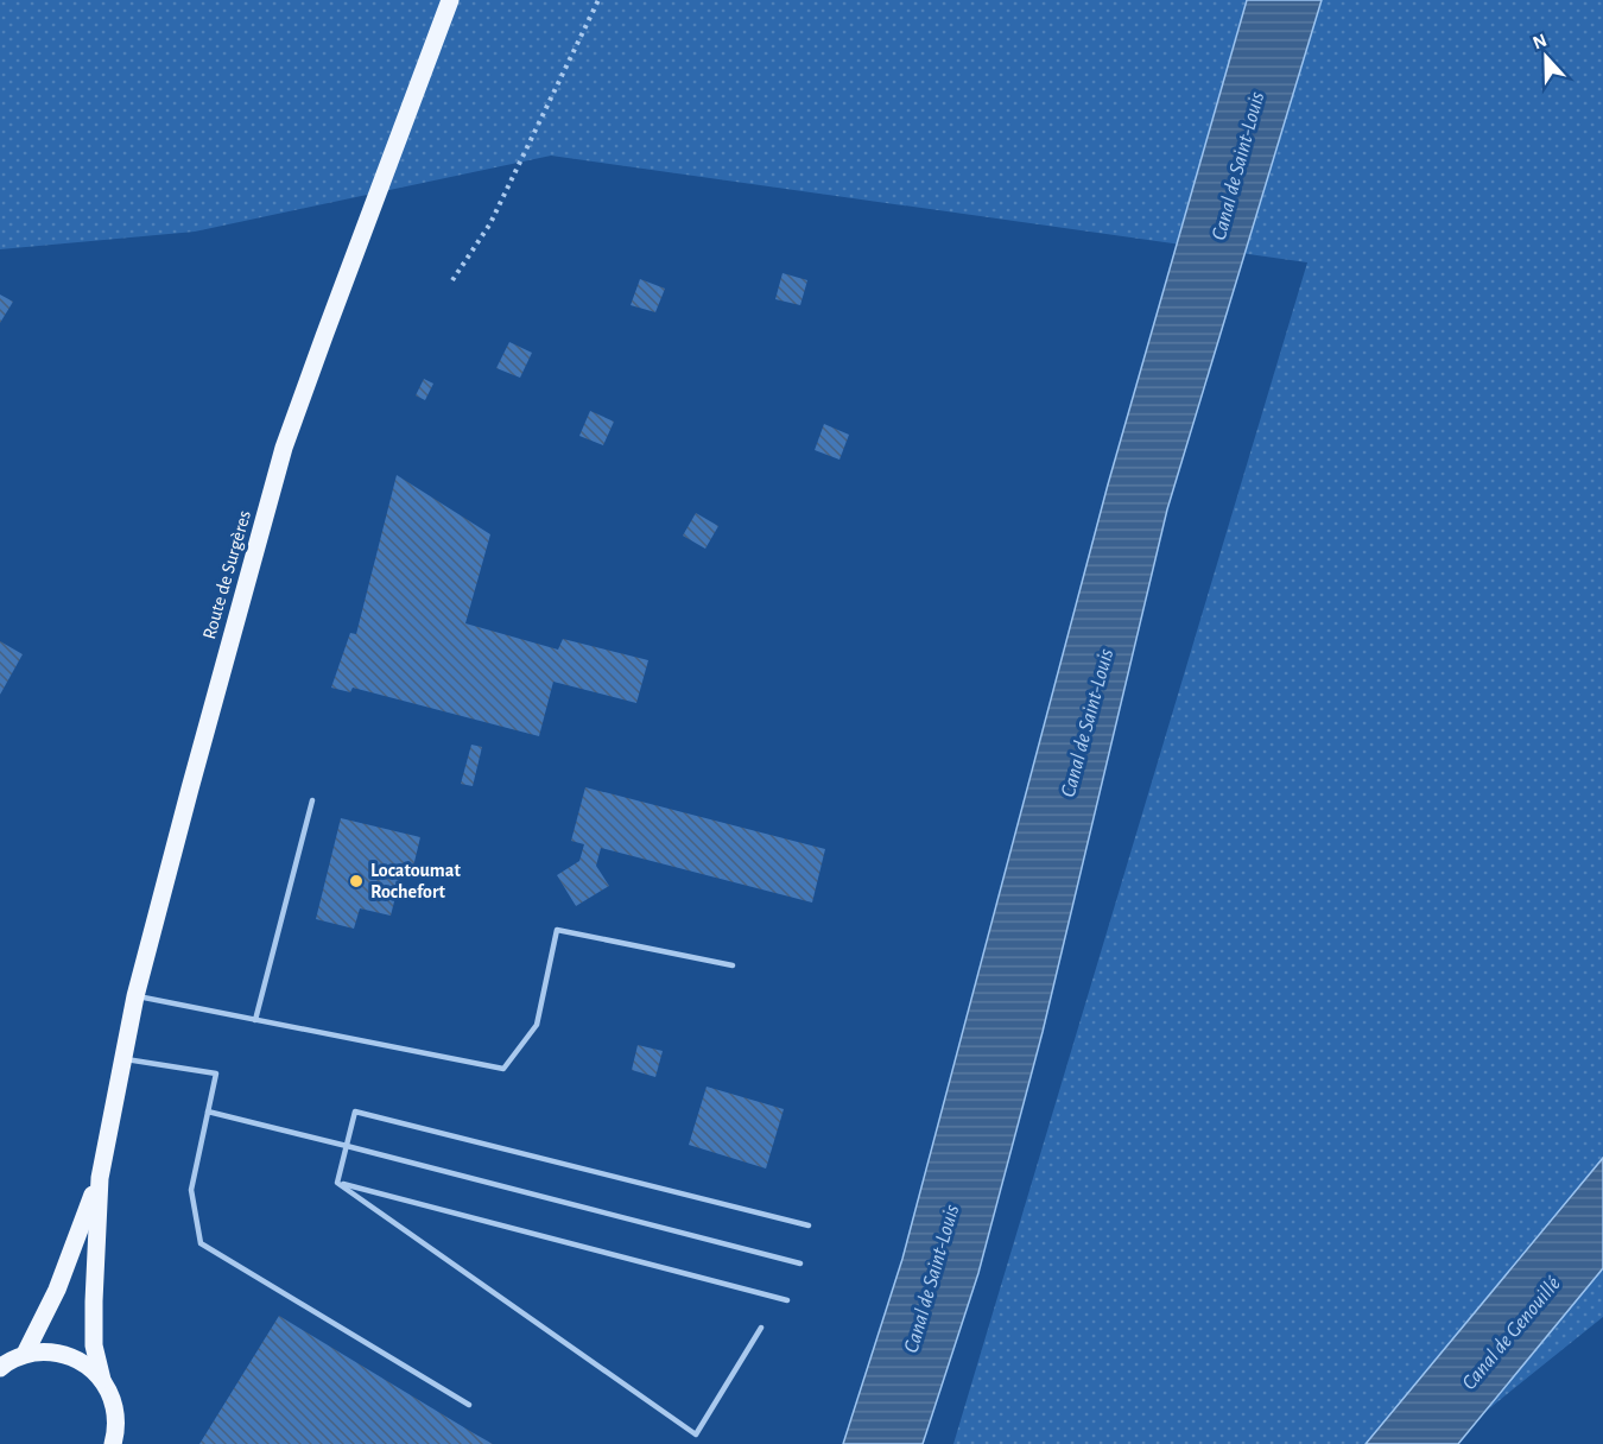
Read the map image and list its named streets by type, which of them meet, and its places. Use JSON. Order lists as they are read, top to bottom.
{
  "streets": {
    "main road": ["Route de Surgères"]
  },
  "water": ["Canal de Saint-Louis", "Canal de Genouillé"],
  "places": ["Locatoumat Rochefort"],
  "north": "top"
}
